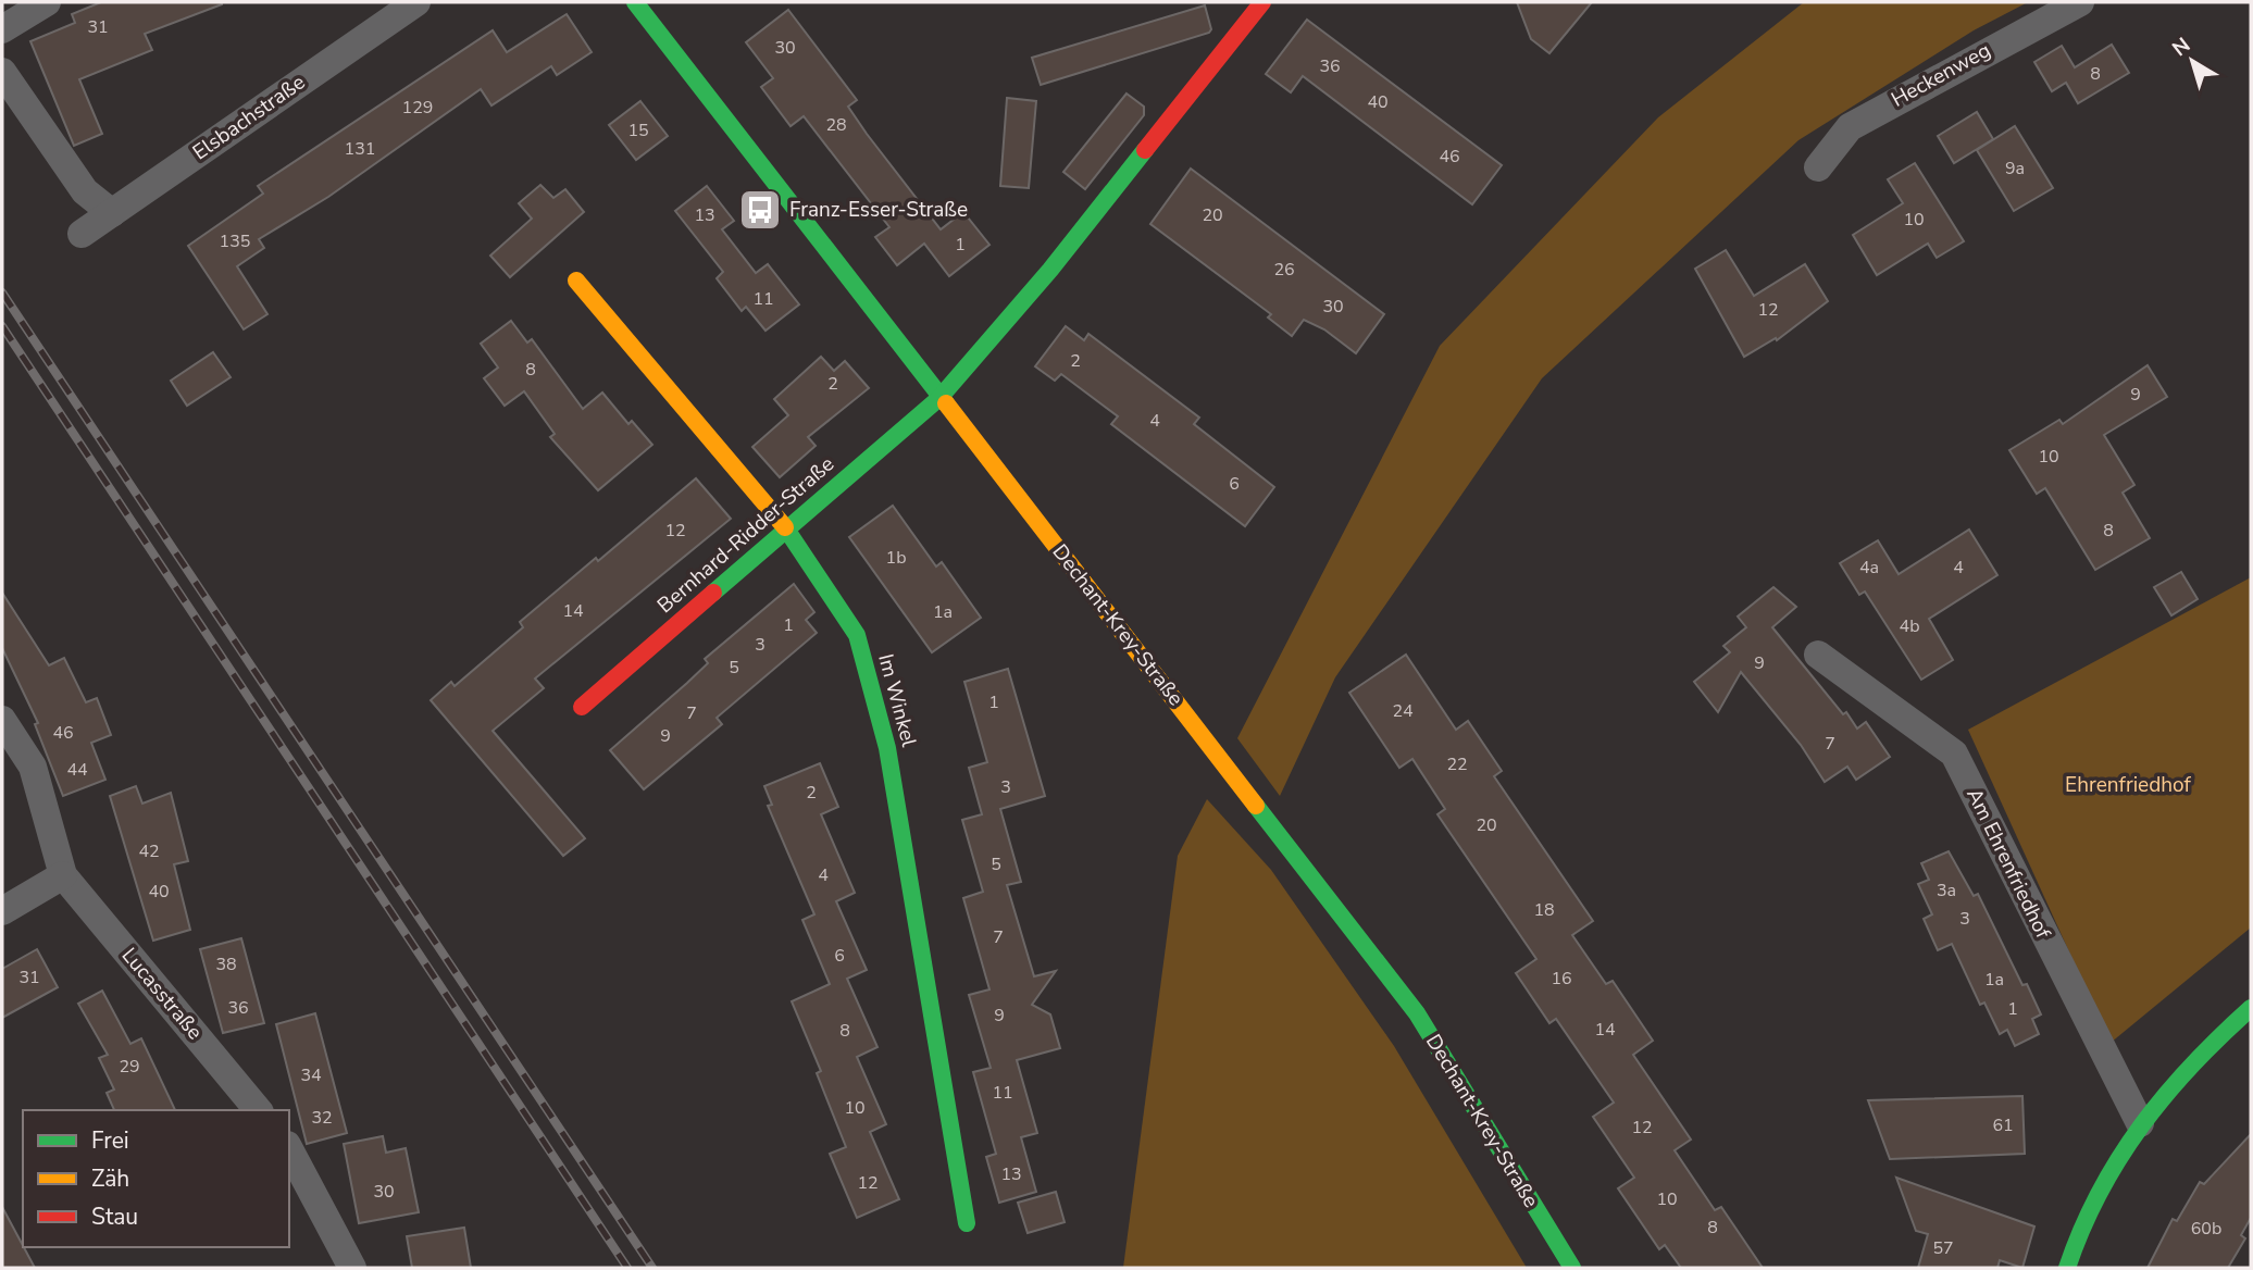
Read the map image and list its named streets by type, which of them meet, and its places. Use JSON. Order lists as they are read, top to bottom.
{
  "streets": {
    "street": [
      "Heckenweg",
      "Elsbachstraße",
      "Bernhard-Ridder-Straße",
      "Dechant-Krey-Straße",
      "Im Winkel",
      "Am Ehrenfriedhof",
      "Lucasstraße"
    ]
  },
  "crossings": [
    ["Bernhard-Ridder-Straße", "Dechant-Krey-Straße"],
    ["Bernhard-Ridder-Straße", "Im Winkel"]
  ],
  "parks": ["Ehrenfriedhof"],
  "places": {
    "bus stop": ["Franz-Esser-Straße"]
  },
  "house_numbers": [
    "31",
    "30",
    "36",
    "8",
    "40",
    "129",
    "28",
    "15",
    "131",
    "46",
    "9a",
    "13",
    "20",
    "10",
    "135",
    "1",
    "26",
    "11",
    "30",
    "12",
    "2",
    "8",
    "2",
    "9",
    "4",
    "10",
    "6",
    "12",
    "8",
    "1b",
    "4a",
    "4",
    "14",
    "1a",
    "1",
    "4b",
    "3",
    "9",
    "5",
    "1",
    "24",
    "7",
    "46",
    "9",
    "7",
    "22",
    "44",
    "3",
    "2",
    "20",
    "42",
    "5",
    "4",
    "3a",
    "40",
    "18",
    "3",
    "7",
    "6",
    "38",
    "31",
    "16",
    "1a",
    "36",
    "1",
    "9",
    "14",
    "8",
    "29",
    "34",
    "11",
    "10",
    "32",
    "61",
    "12",
    "13",
    "12",
    "30",
    "10",
    "8",
    "60b",
    "57"
  ],
  "legend": ["Frei", "Zäh", "Stau"],
  "north": "top left"
}
